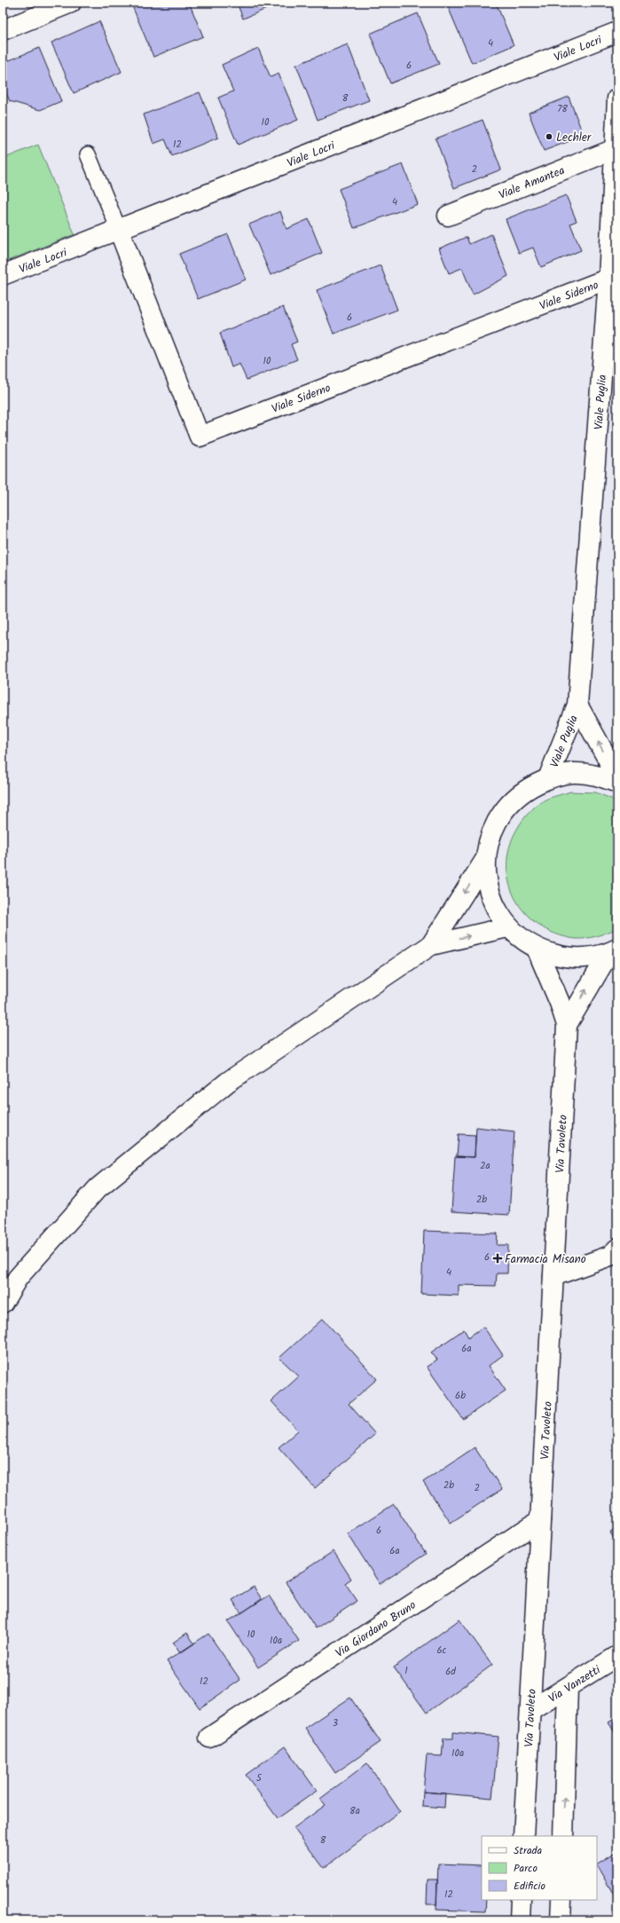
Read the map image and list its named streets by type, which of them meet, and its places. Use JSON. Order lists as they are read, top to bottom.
{
  "streets": {
    "street": [
      "Viale Locri",
      "Viale Amantea",
      "Viale Siderno",
      "Viale Puglia",
      "Via Tavoleto",
      "Via Giordano Bruno",
      "Via Vanzetti"
    ]
  },
  "crossings": [
    ["Viale Locri", "Viale Siderno"],
    ["Viale Amantea", "Viale Puglia"],
    ["Viale Siderno", "Viale Puglia"],
    ["Via Tavoleto", "Via Giordano Bruno"],
    ["Via Tavoleto", "Via Vanzetti"]
  ],
  "places": {
    "other": ["Lechler"],
    "health": ["Farmacia Misano"]
  },
  "house_numbers": [
    "4",
    "6",
    "8",
    "78",
    "10",
    "12",
    "2",
    "4",
    "6",
    "10",
    "2a",
    "2b",
    "6",
    "4",
    "6a",
    "6b",
    "2b",
    "2",
    "6",
    "6a",
    "10",
    "10a",
    "6c",
    "1",
    "6d",
    "12",
    "3",
    "10a",
    "5",
    "8a",
    "8",
    "12"
  ],
  "legend": ["Strada", "Parco", "Edificio"]
}
